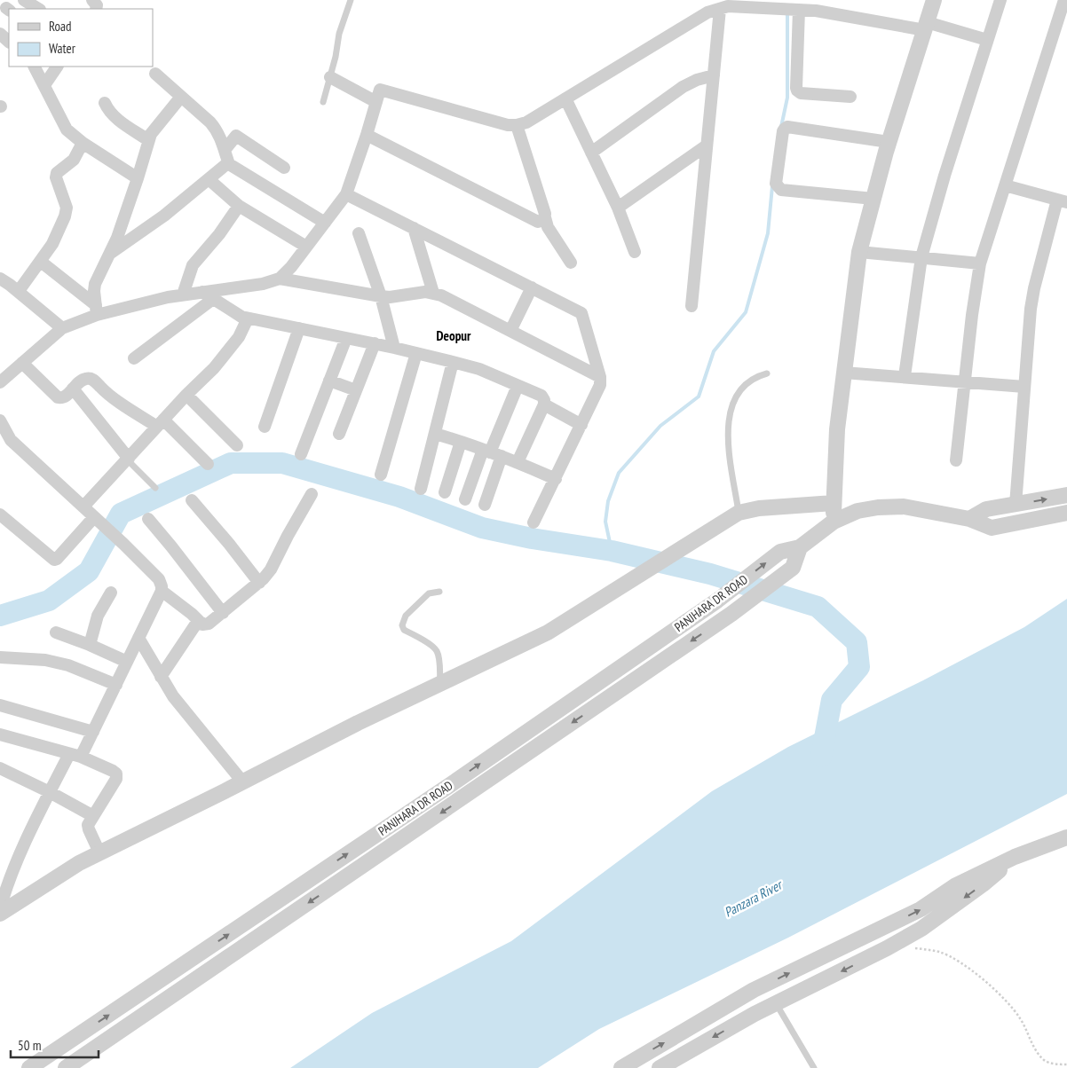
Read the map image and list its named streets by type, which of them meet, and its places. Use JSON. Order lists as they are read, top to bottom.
{
  "streets": {
    "street": ["PANJHARA DR ROAD"]
  },
  "districts": ["Deopur"],
  "water": ["Panzara River"],
  "legend": ["Road", "Water"],
  "scale_bar": "50 m"
}
